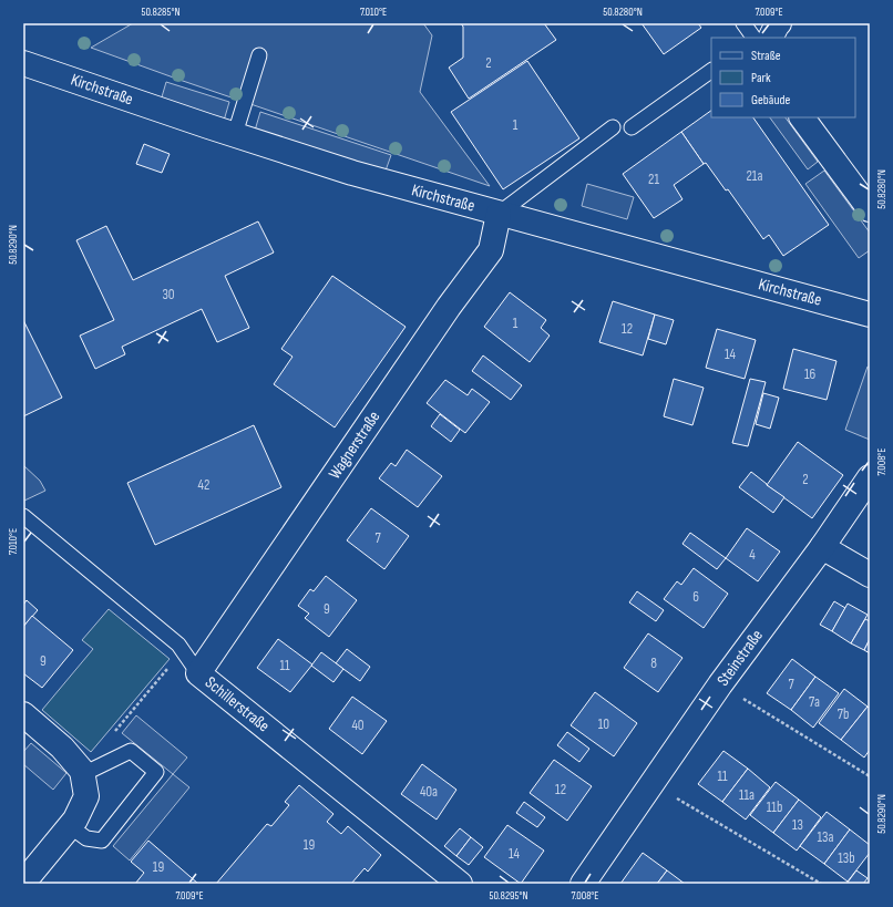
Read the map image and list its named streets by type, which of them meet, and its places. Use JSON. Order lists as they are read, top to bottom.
{
  "streets": {
    "street": [
      "Kirchstraße",
      "Wagnerstraße",
      "Steinstraße",
      "Schillerstraße"
    ]
  },
  "crossings": [
    ["Kirchstraße", "Wagnerstraße"],
    ["Wagnerstraße", "Schillerstraße"]
  ],
  "house_numbers": [
    "2",
    "1",
    "21a",
    "21",
    "30",
    "1",
    "12",
    "14",
    "16",
    "2",
    "42",
    "7",
    "4",
    "6",
    "9",
    "9",
    "8",
    "11",
    "7",
    "7a",
    "7b",
    "10",
    "40",
    "11",
    "12",
    "40a",
    "11a",
    "11b",
    "13",
    "13a",
    "19",
    "14",
    "13b",
    "19"
  ],
  "legend": ["Straße", "Park", "Gebäude"],
  "coordinates": [
    "50.8285°N",
    "7.010°E",
    "50.8280°N",
    "7.009°E",
    "50.8290°N",
    "7.008°E",
    "50.8295°N"
  ]
}
